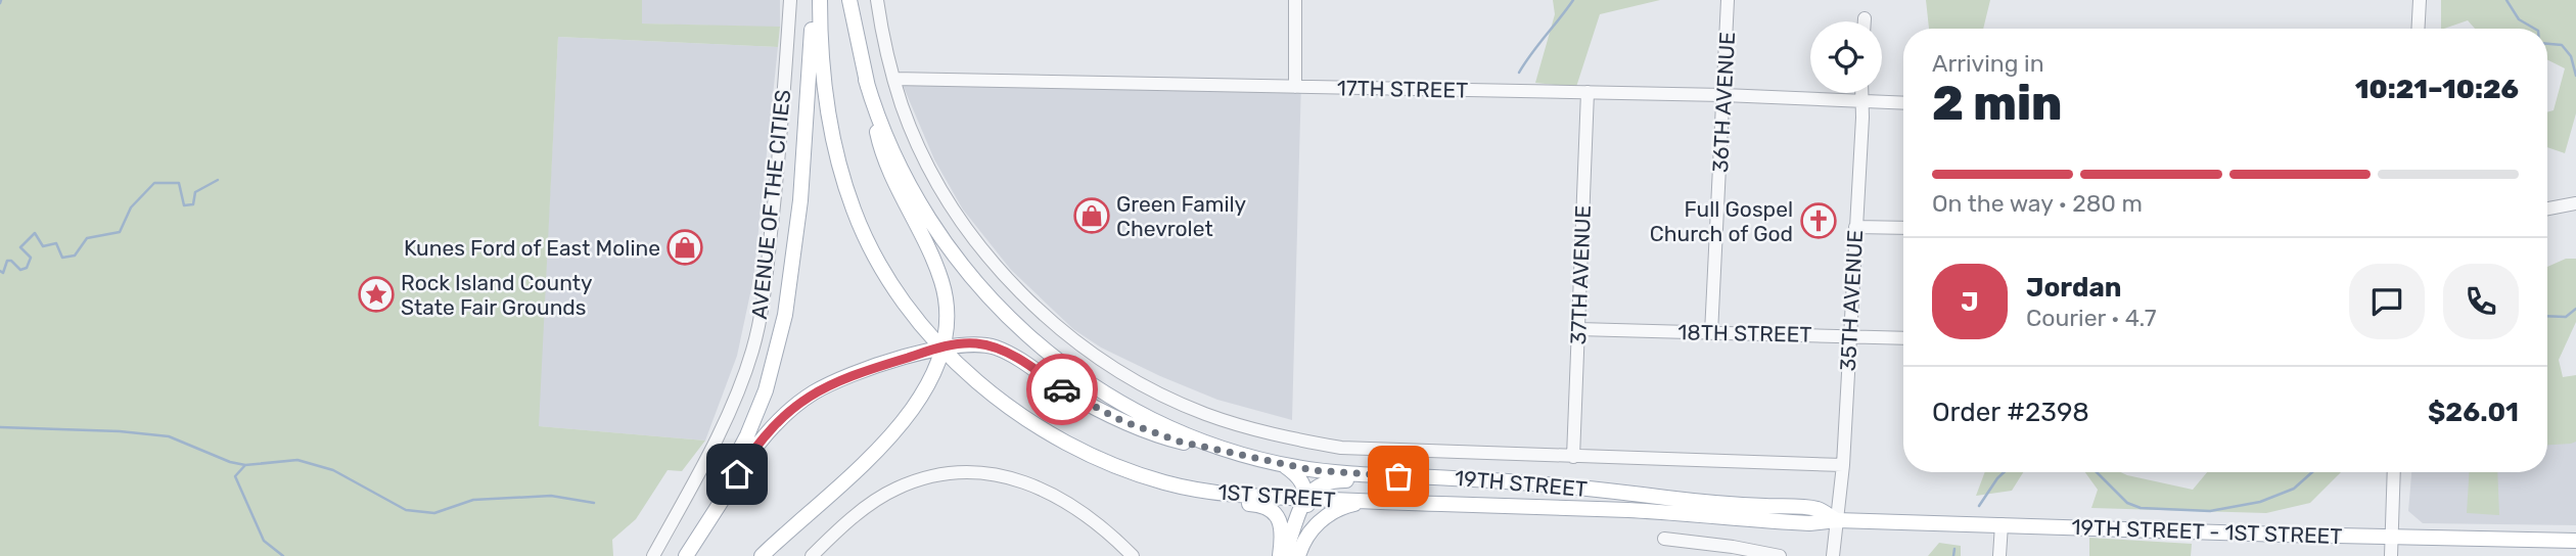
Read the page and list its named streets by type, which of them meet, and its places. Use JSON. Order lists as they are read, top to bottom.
{
  "streets": {
    "main road": [
      "AVENUE OF THE CITIES",
      "19TH STREET",
      "1ST STREET",
      "19TH STREET - 1ST STREET"
    ],
    "street": [
      "17TH STREET",
      "36TH AVENUE",
      "37TH AVENUE",
      "35TH AVENUE",
      "18TH STREET"
    ]
  },
  "crossings": [
    ["17TH STREET", "36TH AVENUE"],
    ["17TH STREET", "37TH AVENUE"],
    ["17TH STREET", "35TH AVENUE"],
    ["17TH STREET", "19TH STREET"],
    ["36TH AVENUE", "18TH STREET"],
    ["AVENUE OF THE CITIES", "19TH STREET"],
    ["AVENUE OF THE CITIES", "1ST STREET"],
    ["37TH AVENUE", "18TH STREET"],
    ["37TH AVENUE", "19TH STREET"],
    ["35TH AVENUE", "18TH STREET"],
    ["35TH AVENUE", "19TH STREET"],
    ["35TH AVENUE", "1ST STREET"],
    ["35TH AVENUE", "19TH STREET - 1ST STREET"],
    ["19TH STREET", "1ST STREET"],
    ["19TH STREET", "19TH STREET - 1ST STREET"],
    ["1ST STREET", "19TH STREET - 1ST STREET"]
  ],
  "places": {
    "shop": ["Green Family Chevrolet", "Kunes Ford of East Moline"],
    "church": ["Full Gospel Church of God"],
    "place": ["Rock Island County State Fair Grounds"]
  },
  "page": {
    "heading": ["2 min", "Arriving in", "10:21–10:26"],
    "panel": [
      "Jordan",
      "Courier · 4.7",
      "Order #2398",
      "$26.01"
    ],
    "bar": "On the way · 280 m",
    "round": "J"
  }
}
